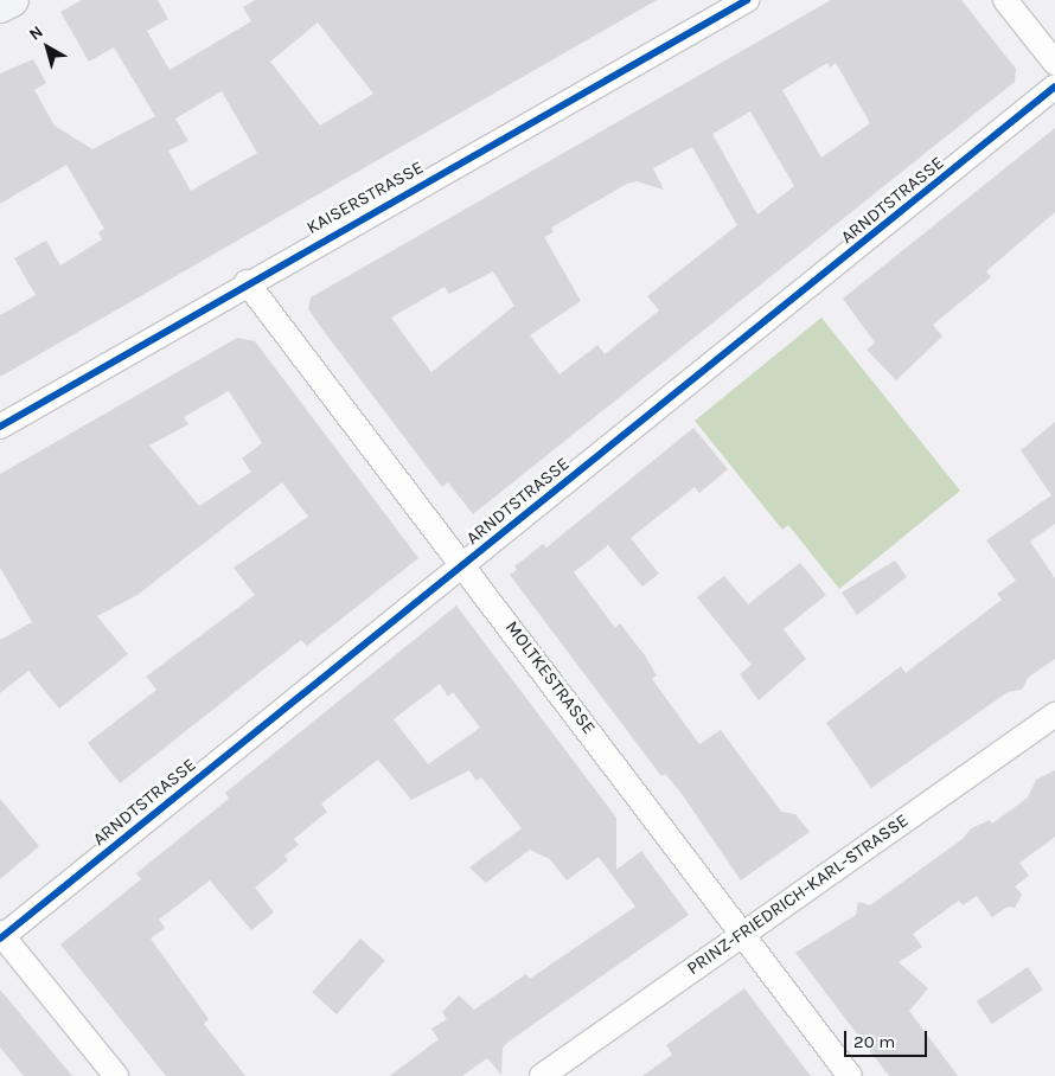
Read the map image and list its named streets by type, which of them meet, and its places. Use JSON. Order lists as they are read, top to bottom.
{
  "streets": {
    "street": [
      "KAISERSTRASSE",
      "ARNDTSTRASSE",
      "MOLTKESTRASSE",
      "PRINZ-FRIEDRICH-KARL-STRASSE"
    ]
  },
  "crossings": [
    ["KAISERSTRASSE", "MOLTKESTRASSE"],
    ["ARNDTSTRASSE", "MOLTKESTRASSE"],
    ["MOLTKESTRASSE", "PRINZ-FRIEDRICH-KARL-STRASSE"]
  ],
  "scale_bar": "20 m",
  "north": "top left"
}
